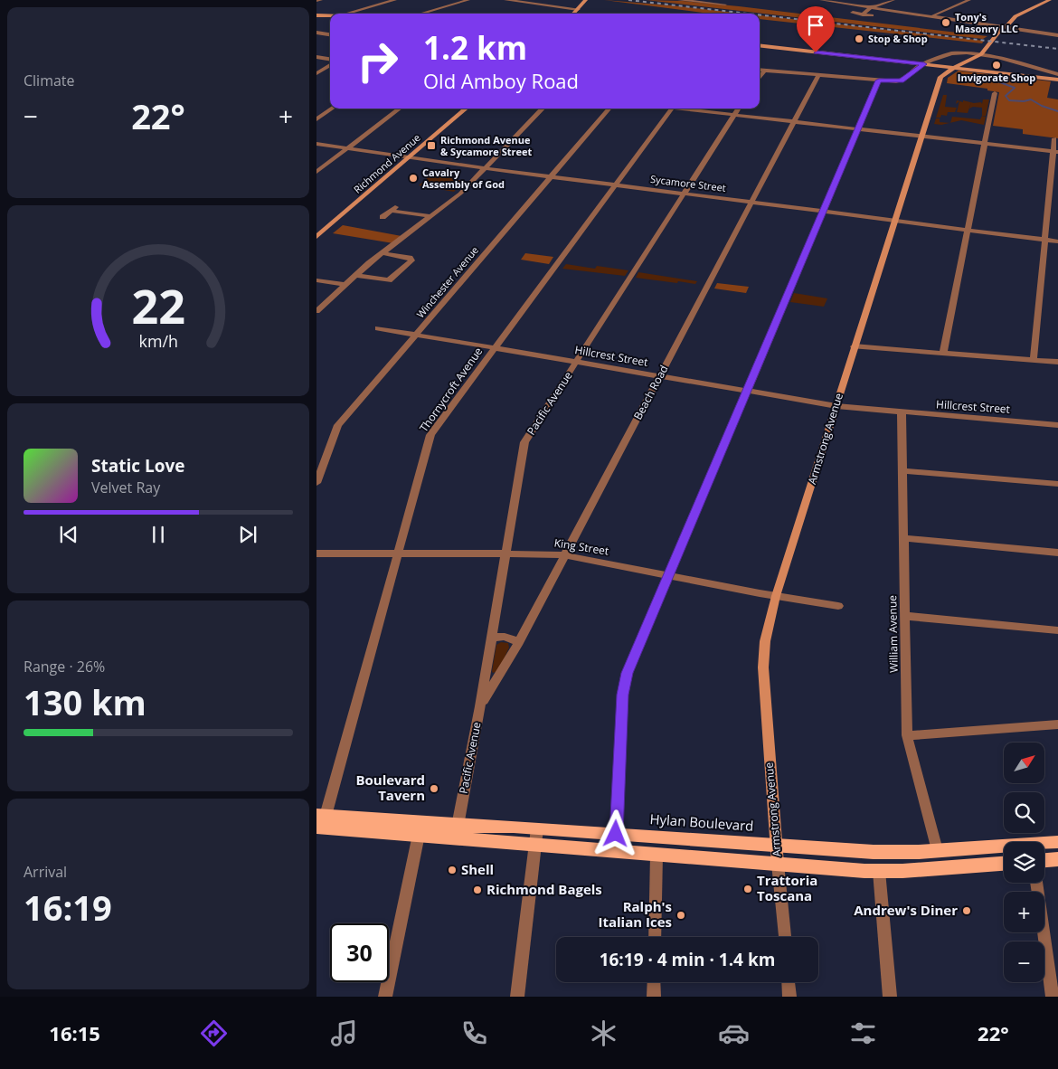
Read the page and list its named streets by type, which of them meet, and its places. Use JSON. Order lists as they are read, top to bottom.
{
  "streets": {
    "main road": ["Hylan Boulevard"],
    "street": [
      "Richmond Avenue",
      "Sycamore Street",
      "Winchester Avenue",
      "Hillcrest Street",
      "Thornycroft Avenue",
      "Beach Road",
      "Pacific Avenue",
      "Armstrong Avenue",
      "King Street",
      "William Avenue"
    ]
  },
  "crossings": [
    ["Richmond Avenue", "Sycamore Street"],
    ["Sycamore Street", "Winchester Avenue"],
    ["Sycamore Street", "Thornycroft Avenue"],
    ["Sycamore Street", "Beach Road"],
    ["Sycamore Street", "Pacific Avenue"],
    ["Sycamore Street", "Armstrong Avenue"],
    ["Winchester Avenue", "Hillcrest Street"],
    ["Hillcrest Street", "Thornycroft Avenue"],
    ["Hillcrest Street", "Beach Road"],
    ["Hillcrest Street", "Pacific Avenue"],
    ["Hillcrest Street", "Armstrong Avenue"],
    ["Hillcrest Street", "William Avenue"],
    ["Thornycroft Avenue", "King Street"],
    ["Thornycroft Avenue", "Hylan Boulevard"],
    ["Beach Road", "Pacific Avenue"],
    ["Beach Road", "King Street"],
    ["Pacific Avenue", "King Street"],
    ["Pacific Avenue", "Hylan Boulevard"],
    ["Armstrong Avenue", "King Street"],
    ["Armstrong Avenue", "Hylan Boulevard"],
    ["William Avenue", "Hylan Boulevard"]
  ],
  "places": {
    "other": [
      "Tony's Masonry LLC",
      "Stop & Shop",
      "Invigorate Shop",
      "Cavalry Assembly of God",
      "Boulevard Tavern",
      "Shell",
      "Trattoria Toscana",
      "Richmond Bagels",
      "Andrew's Diner",
      "Ralph's Italian Ices"
    ],
    "transit": ["Richmond Avenue & Sycamore Street"]
  },
  "north": "top right",
  "page": {
    "tile": [
      "Climate",
      ["Range · 26%", "130 km"],
      ["Arrival", "16:19"]
    ],
    "turn": ["1.2 km", "Old Amboy Road"],
    "heat": ["−", "22°", "+"],
    "song": ["Static Love", "Velvet Ray"],
    "map_buttons": ["+", "−"],
    "limit": "30",
    "trip": "16:19 · 4 min · 1.4 km",
    "tabs": ["16:15", "22°"],
    "gauge": ["22", "km/h"]
  }
}
